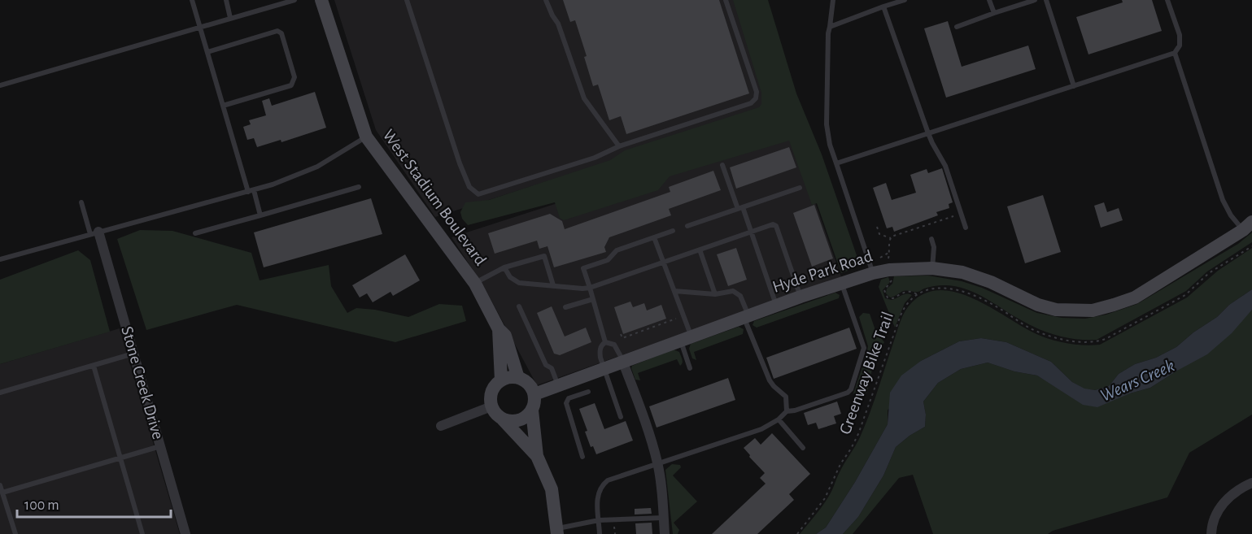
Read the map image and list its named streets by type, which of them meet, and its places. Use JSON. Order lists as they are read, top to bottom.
{
  "streets": {
    "main road": ["West Stadium Boulevard", "Hyde Park Road"],
    "street": ["Stone Creek Drive"],
    "path": ["Greenway Bike Trail"]
  },
  "crossings": [
    ["West Stadium Boulevard", "Hyde Park Road"]
  ],
  "water": ["Wears Creek"],
  "scale_bar": "100 m"
}
